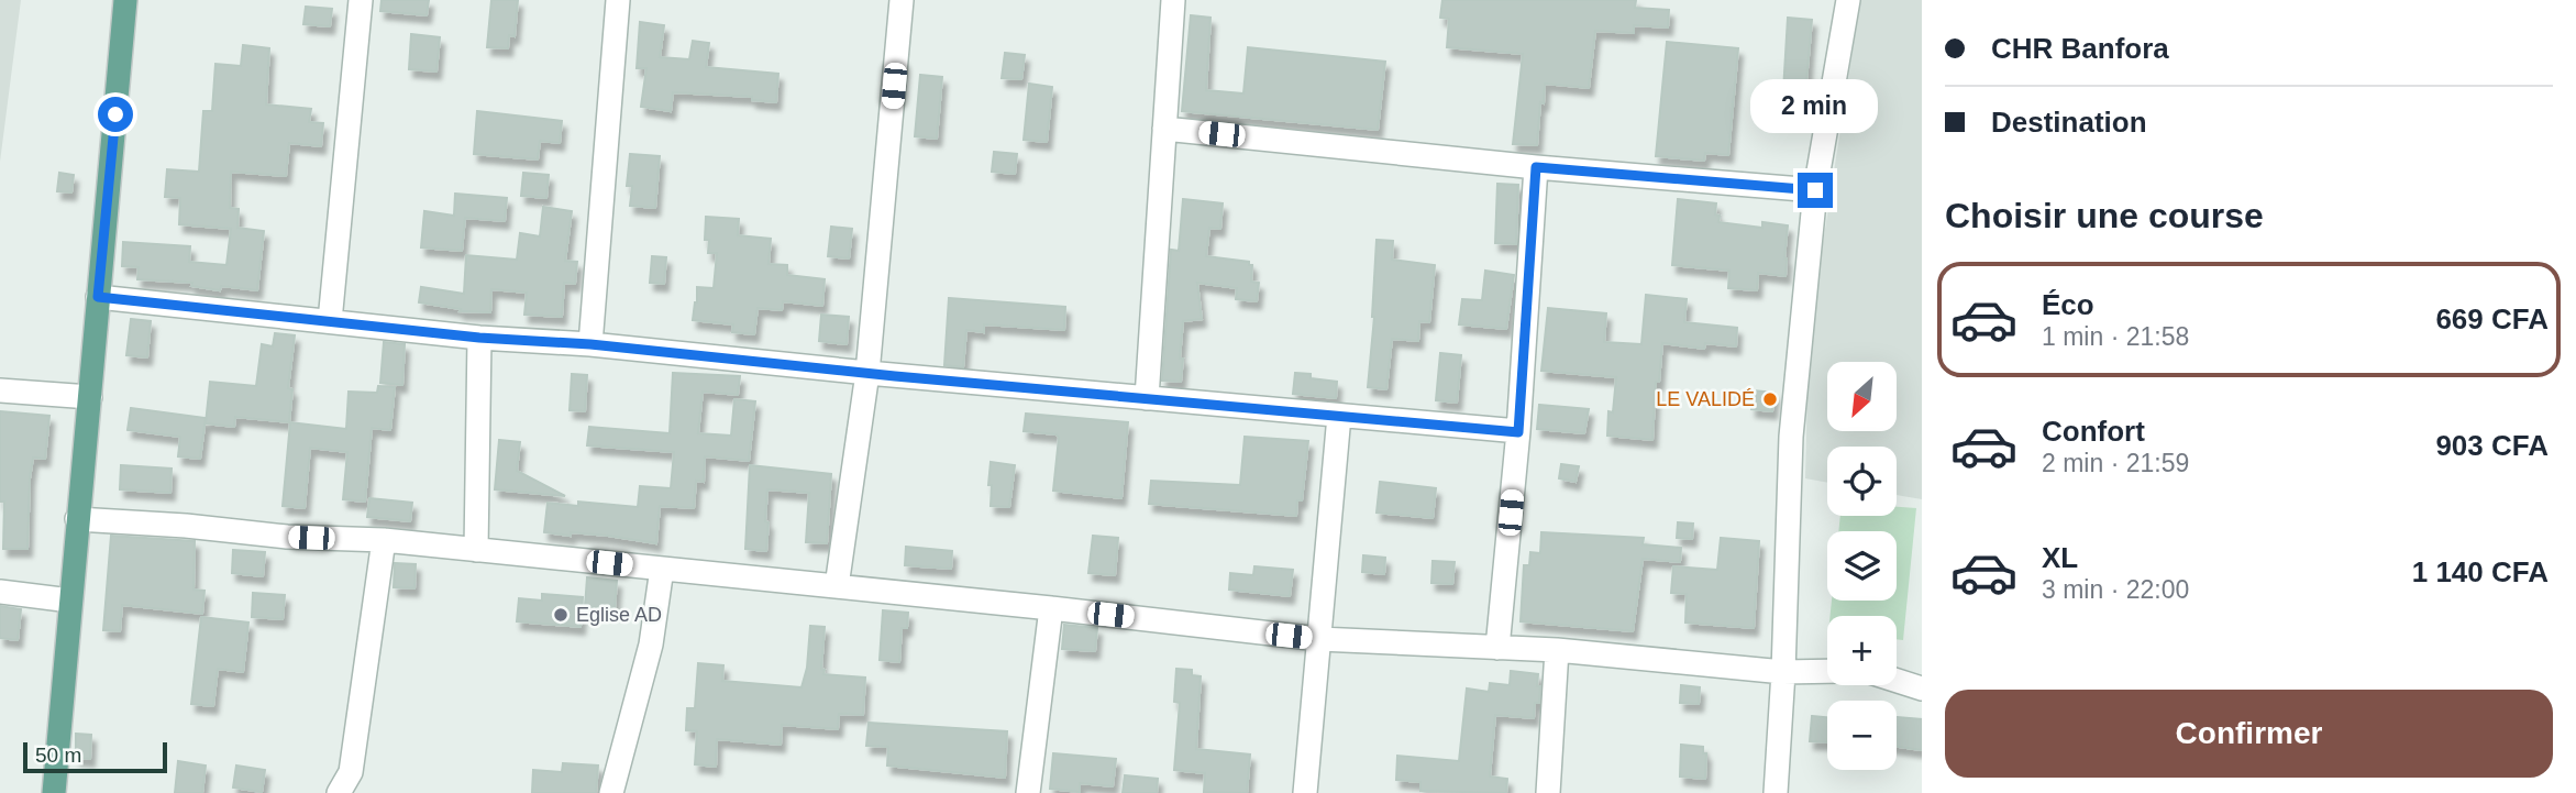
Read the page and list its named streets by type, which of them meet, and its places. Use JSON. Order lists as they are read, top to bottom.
{
  "places": ["LE VALIDÉ", "Eglise AD"],
  "scale_bar": "50 m",
  "north": "bottom left",
  "page": {
    "banner": ["CHR Banfora", "Destination"],
    "bubble": "2 min",
    "heading": "Choisir une course",
    "list": [
      {
        "name": "Éco",
        "note": "1 min · 21:58",
        "value": "669 CFA"
      },
      {
        "name": "Confort",
        "note": "2 min · 21:59",
        "value": "903 CFA"
      },
      {
        "name": "XL",
        "note": "3 min · 22:00",
        "value": "1 140 CFA"
      }
    ],
    "map_buttons": ["+", "−"],
    "buttons": "Confirmer",
    "scale": "50 m"
  }
}
